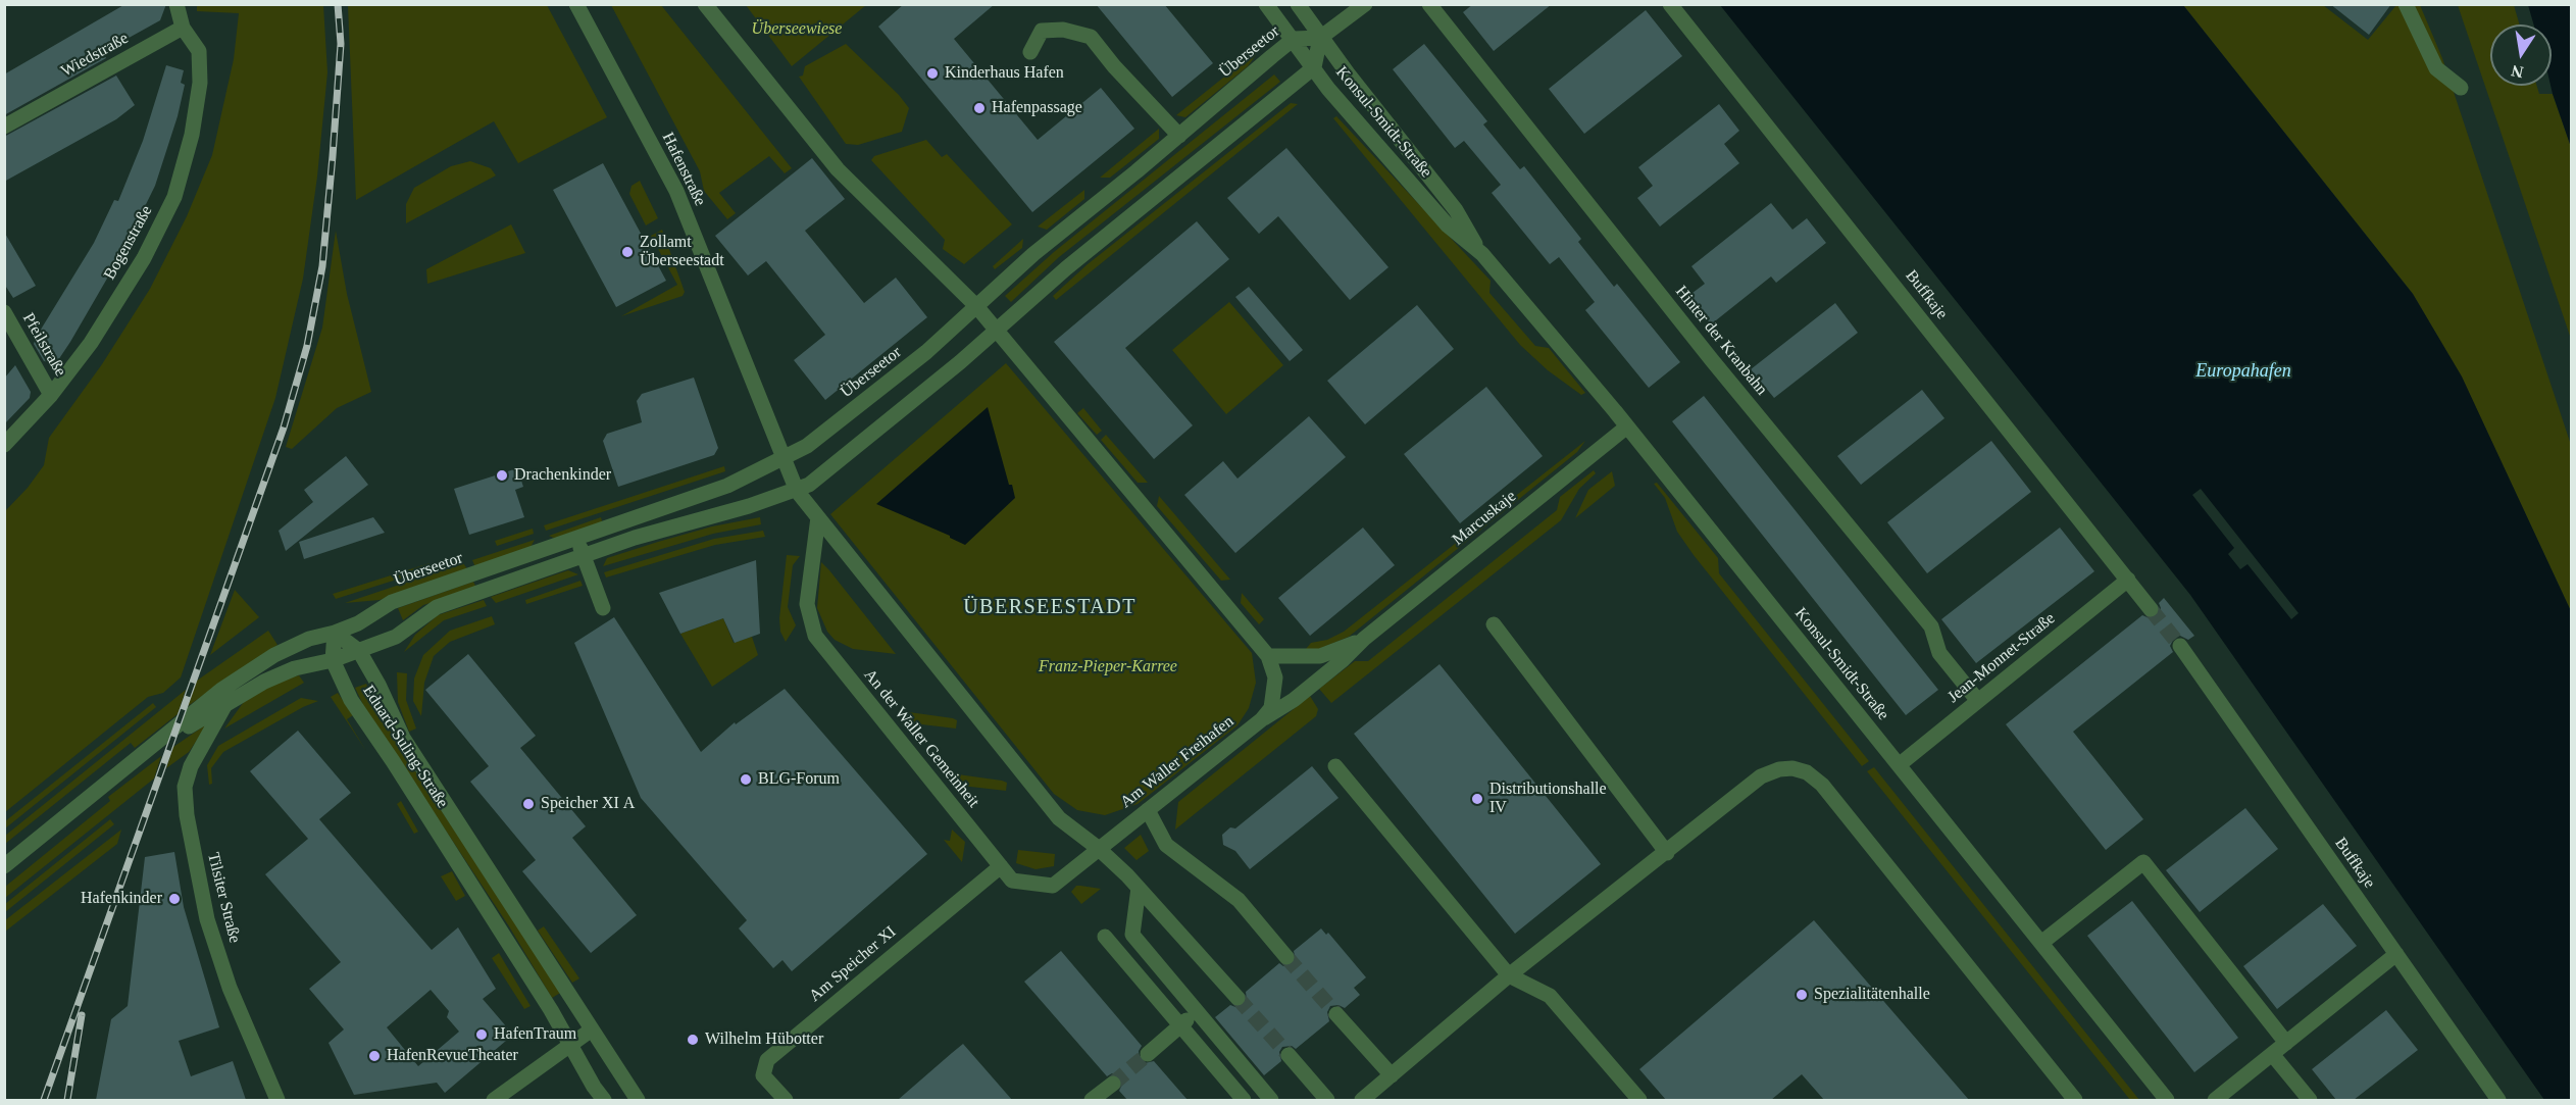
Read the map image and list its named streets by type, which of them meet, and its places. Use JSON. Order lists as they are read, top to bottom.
{
  "streets": {
    "street": [
      "Überseetor",
      "Wiedstraße",
      "Konsul-Smidt-Straße",
      "Hafenstraße",
      "Bogenstraße",
      "Buffkaje",
      "Hinter der Kranbahn",
      "Pfeilstraße",
      "Marcuskaje",
      "Jean-Monnet-Straße",
      "An der Waller Gemeinheit",
      "Eduard-Suling-Straße",
      "Am Waller Freihafen",
      "Tilsiter Straße",
      "Am Speicher XI"
    ]
  },
  "crossings": [
    ["Überseetor", "Konsul-Smidt-Straße"],
    ["Überseetor", "Hafenstraße"],
    ["Überseetor", "Eduard-Suling-Straße"],
    ["Überseetor", "Am Waller Freihafen"],
    ["Überseetor", "Tilsiter Straße"],
    ["Wiedstraße", "Bogenstraße"],
    ["Konsul-Smidt-Straße", "Marcuskaje"],
    ["Konsul-Smidt-Straße", "Jean-Monnet-Straße"],
    ["Bogenstraße", "Pfeilstraße"],
    ["Buffkaje", "Jean-Monnet-Straße"],
    ["Hinter der Kranbahn", "Jean-Monnet-Straße"],
    ["Marcuskaje", "Am Waller Freihafen"],
    ["An der Waller Gemeinheit", "Am Waller Freihafen"],
    ["An der Waller Gemeinheit", "Am Speicher XI"]
  ],
  "districts": ["ÜBERSEESTADT"],
  "water": ["Europahafen"],
  "parks": ["Überseewiese", "Franz-Pieper-Karree"],
  "places": [
    "Kinderhaus Hafen",
    "Hafenpassage",
    "Zollamt Überseestadt",
    "Drachenkinder",
    "BLG-Forum",
    "Distributionshalle IV",
    "Speicher XI A",
    "Hafenkinder",
    "Spezialitätenhalle",
    "HafenTraum",
    "Wilhelm Hübotter",
    "HafenRevueTheater"
  ],
  "north": "bottom"
}
